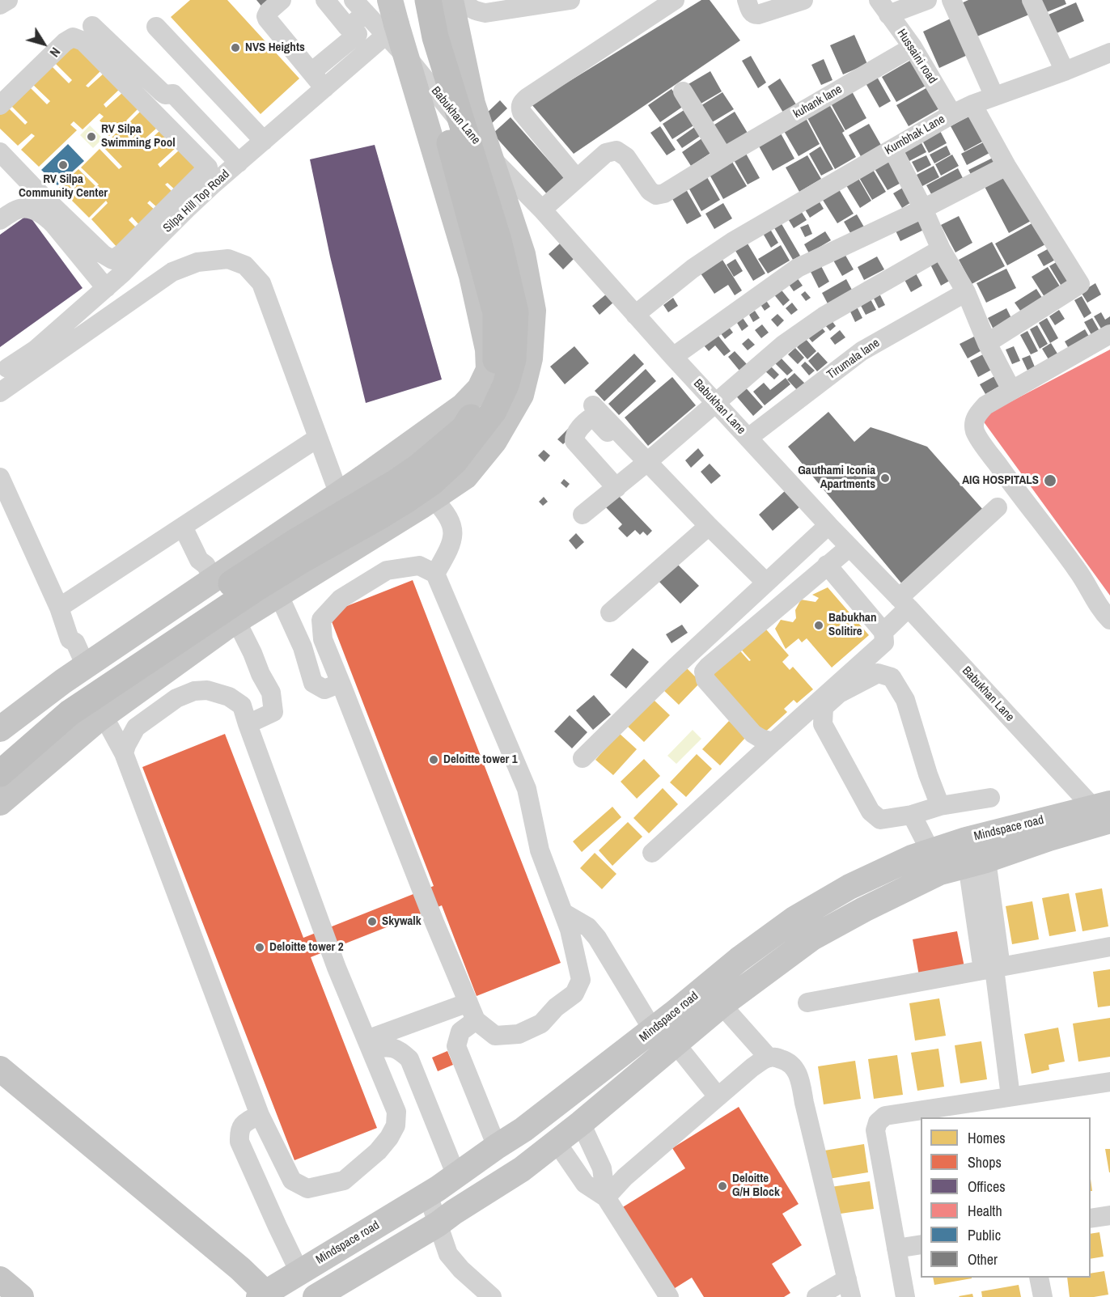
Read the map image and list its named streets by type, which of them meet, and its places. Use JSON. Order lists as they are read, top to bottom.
{
  "streets": {
    "main road": ["Mindspace road"],
    "street": [
      "Hussaini road",
      "kuhank lane",
      "Babukhan Lane",
      "Kumbhak Lane",
      "Silpa Hill Top Road",
      "Tirumala lane"
    ]
  },
  "crossings": [
    ["Hussaini road", "kuhank lane"],
    ["Hussaini road", "Kumbhak Lane"],
    ["Babukhan Lane", "Kumbhak Lane"],
    ["Babukhan Lane", "Silpa Hill Top Road"],
    ["Babukhan Lane", "Tirumala lane"],
    ["Babukhan Lane", "Mindspace road"]
  ],
  "places": [
    "NVS Heights",
    "RV Silpa Swimming Pool",
    "RV Silpa Community Center",
    "Gauthami Iconia Apartments",
    "AIG HOSPITALS",
    "Babukhan Solitire",
    "Deloitte tower 1",
    "Skywalk",
    "Deloitte tower 2",
    "Deloitte G/H Block"
  ],
  "legend": [
    "Homes",
    "Shops",
    "Offices",
    "Health",
    "Public",
    "Other"
  ],
  "north": "bottom right"
}
